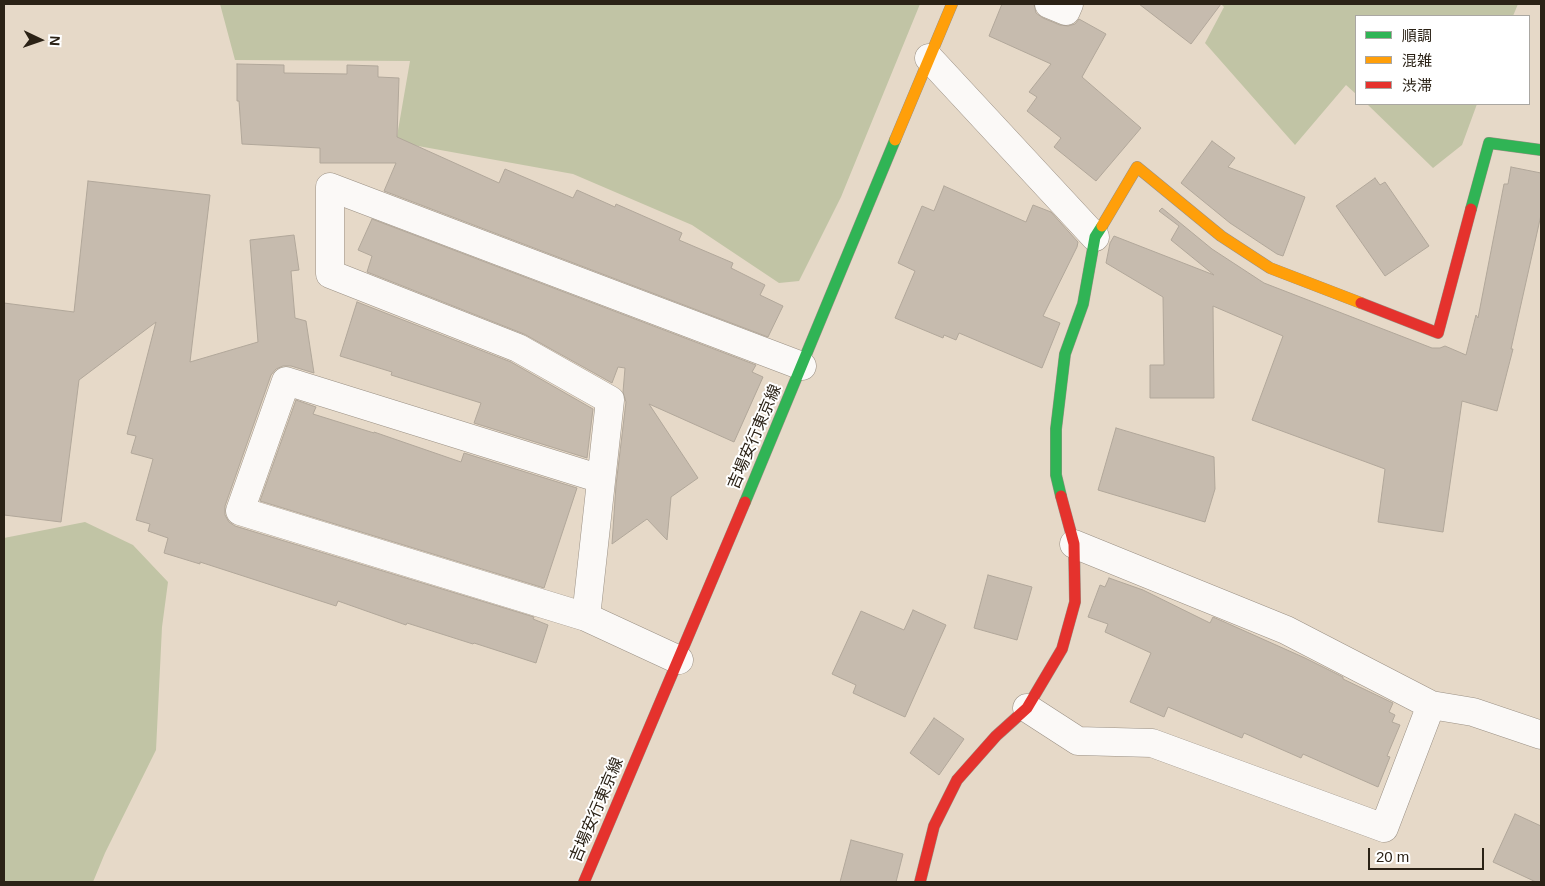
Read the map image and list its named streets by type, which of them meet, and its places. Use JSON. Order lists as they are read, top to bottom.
{
  "streets": {
    "street": ["吉場安行東京線"]
  },
  "legend": ["順調", "混雑", "渋滞"],
  "scale_bar": "20 m",
  "north": "right"
}
